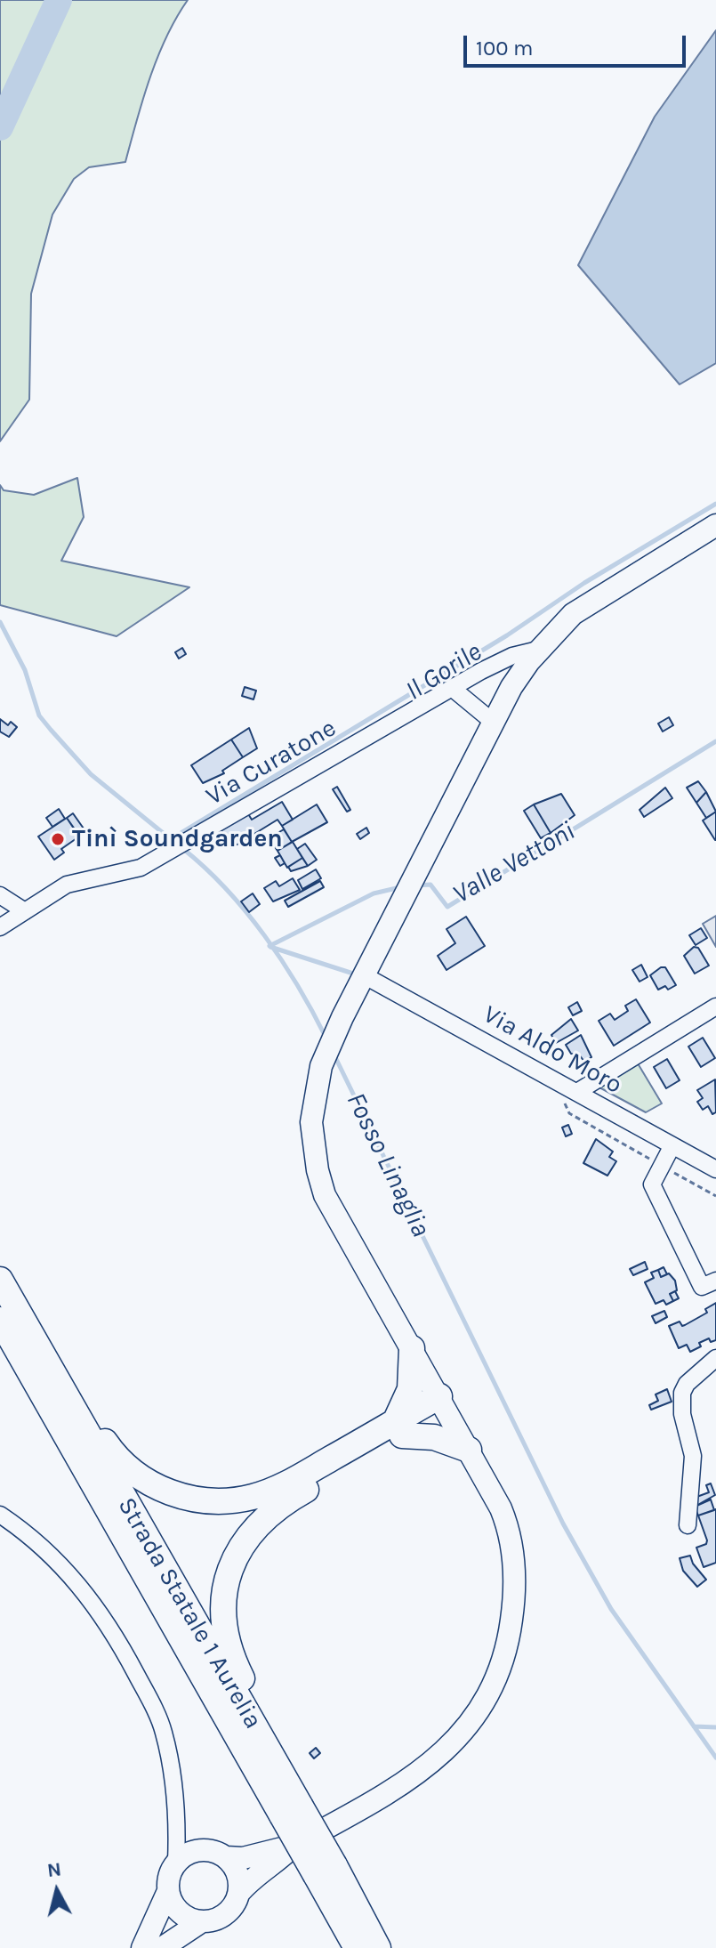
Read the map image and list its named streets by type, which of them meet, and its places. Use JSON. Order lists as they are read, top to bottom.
{
  "streets": {
    "highway": ["Strada Statale 1 Aurelia"],
    "street": ["Via Curatone", "Via Aldo Moro"]
  },
  "water": ["Il Gorile", "Valle Vettoni", "Fosso Linaglia"],
  "places": ["Tinì Soundgarden"],
  "scale_bar": "100 m",
  "north": "top"
}
